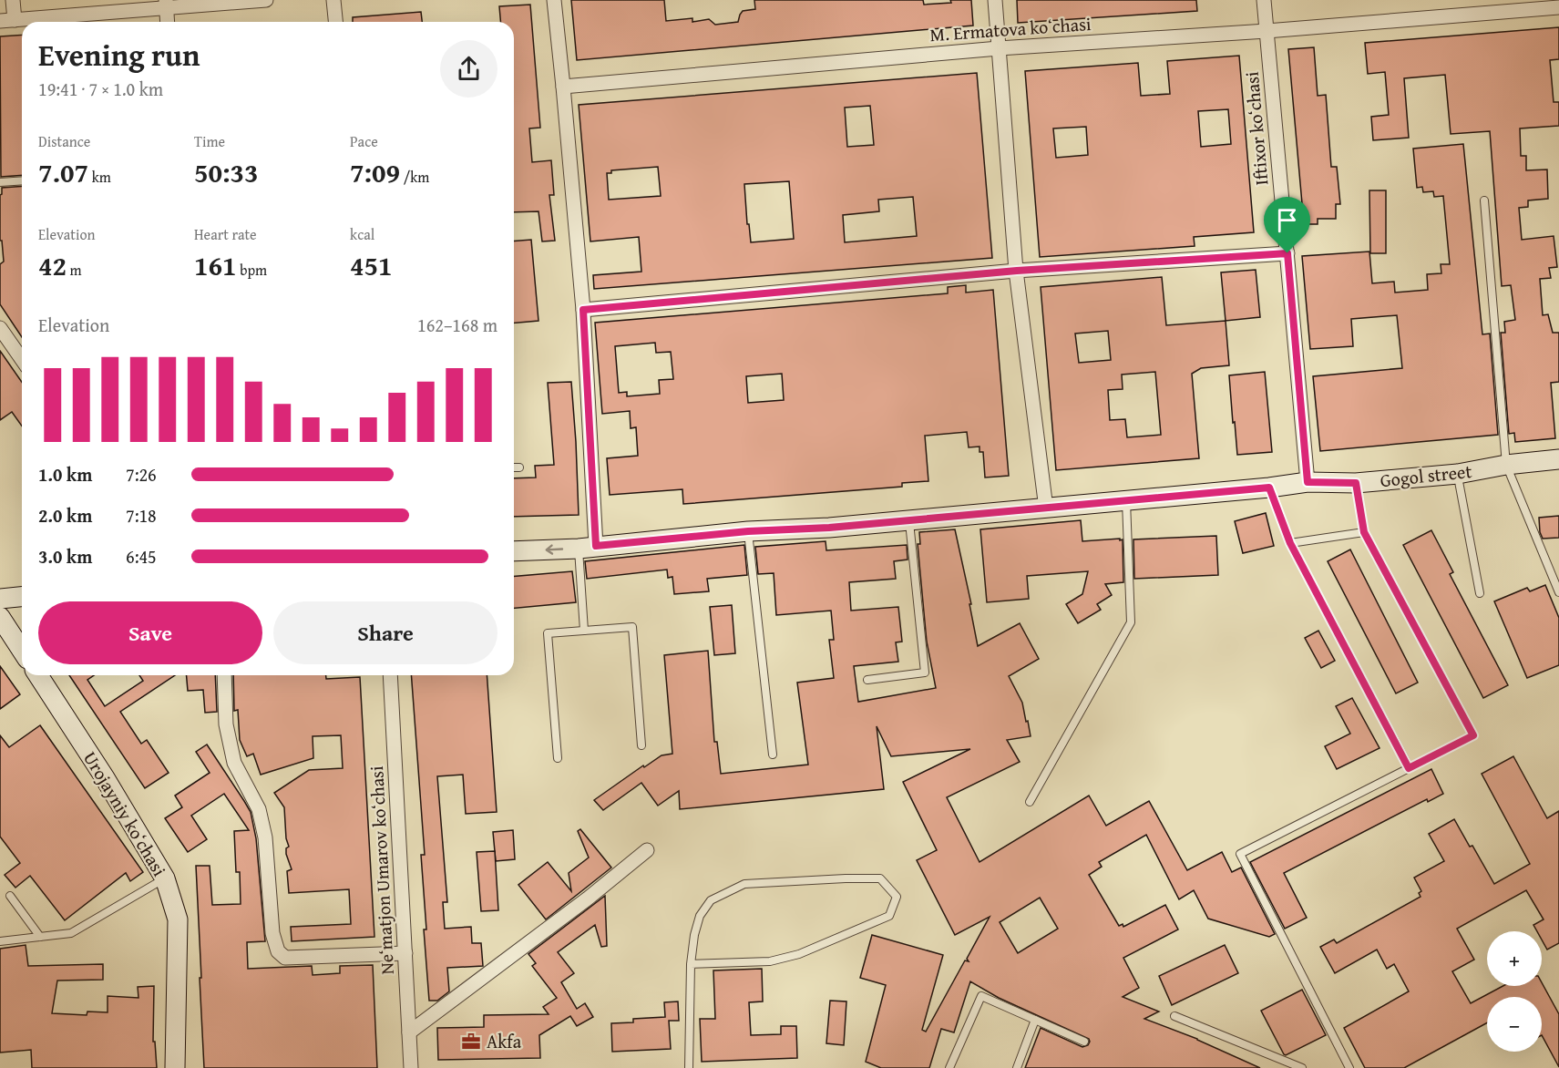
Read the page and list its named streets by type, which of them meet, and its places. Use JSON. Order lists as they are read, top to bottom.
{
  "streets": {
    "main road": ["Gogol street", "Urоjayniy koʻchasi"],
    "street": ["M. Ermatova koʻchasi", "Iftixor koʻchasi", "Neʻmatjon Umarov koʻchasi"]
  },
  "crossings": [
    ["M. Ermatova koʻchasi", "Iftixor koʻchasi"],
    ["Iftixor koʻchasi", "Gogol street"]
  ],
  "places": {
    "office": ["Akfa"]
  },
  "page": {
    "heading": ["Evening run", "19:41 · 7 × 1.0 km"],
    "stats": [
      ["Distance", "7.07 km"],
      ["Time", "50:33"],
      ["Pace", "7:09 /km"],
      ["Elevation", "42 m"],
      ["Heart rate", "161 bpm"],
      ["kcal", "451"]
    ],
    "chart": ["Elevation", "162–168 m"],
    "list": [
      {
        "name": "1.0 km",
        "note": "7:26"
      },
      {
        "name": "2.0 km",
        "note": "7:18"
      },
      {
        "name": "3.0 km",
        "note": "6:45"
      }
    ],
    "buttons": ["Save", "Share"],
    "map_buttons": ["+", "−"]
  }
}
